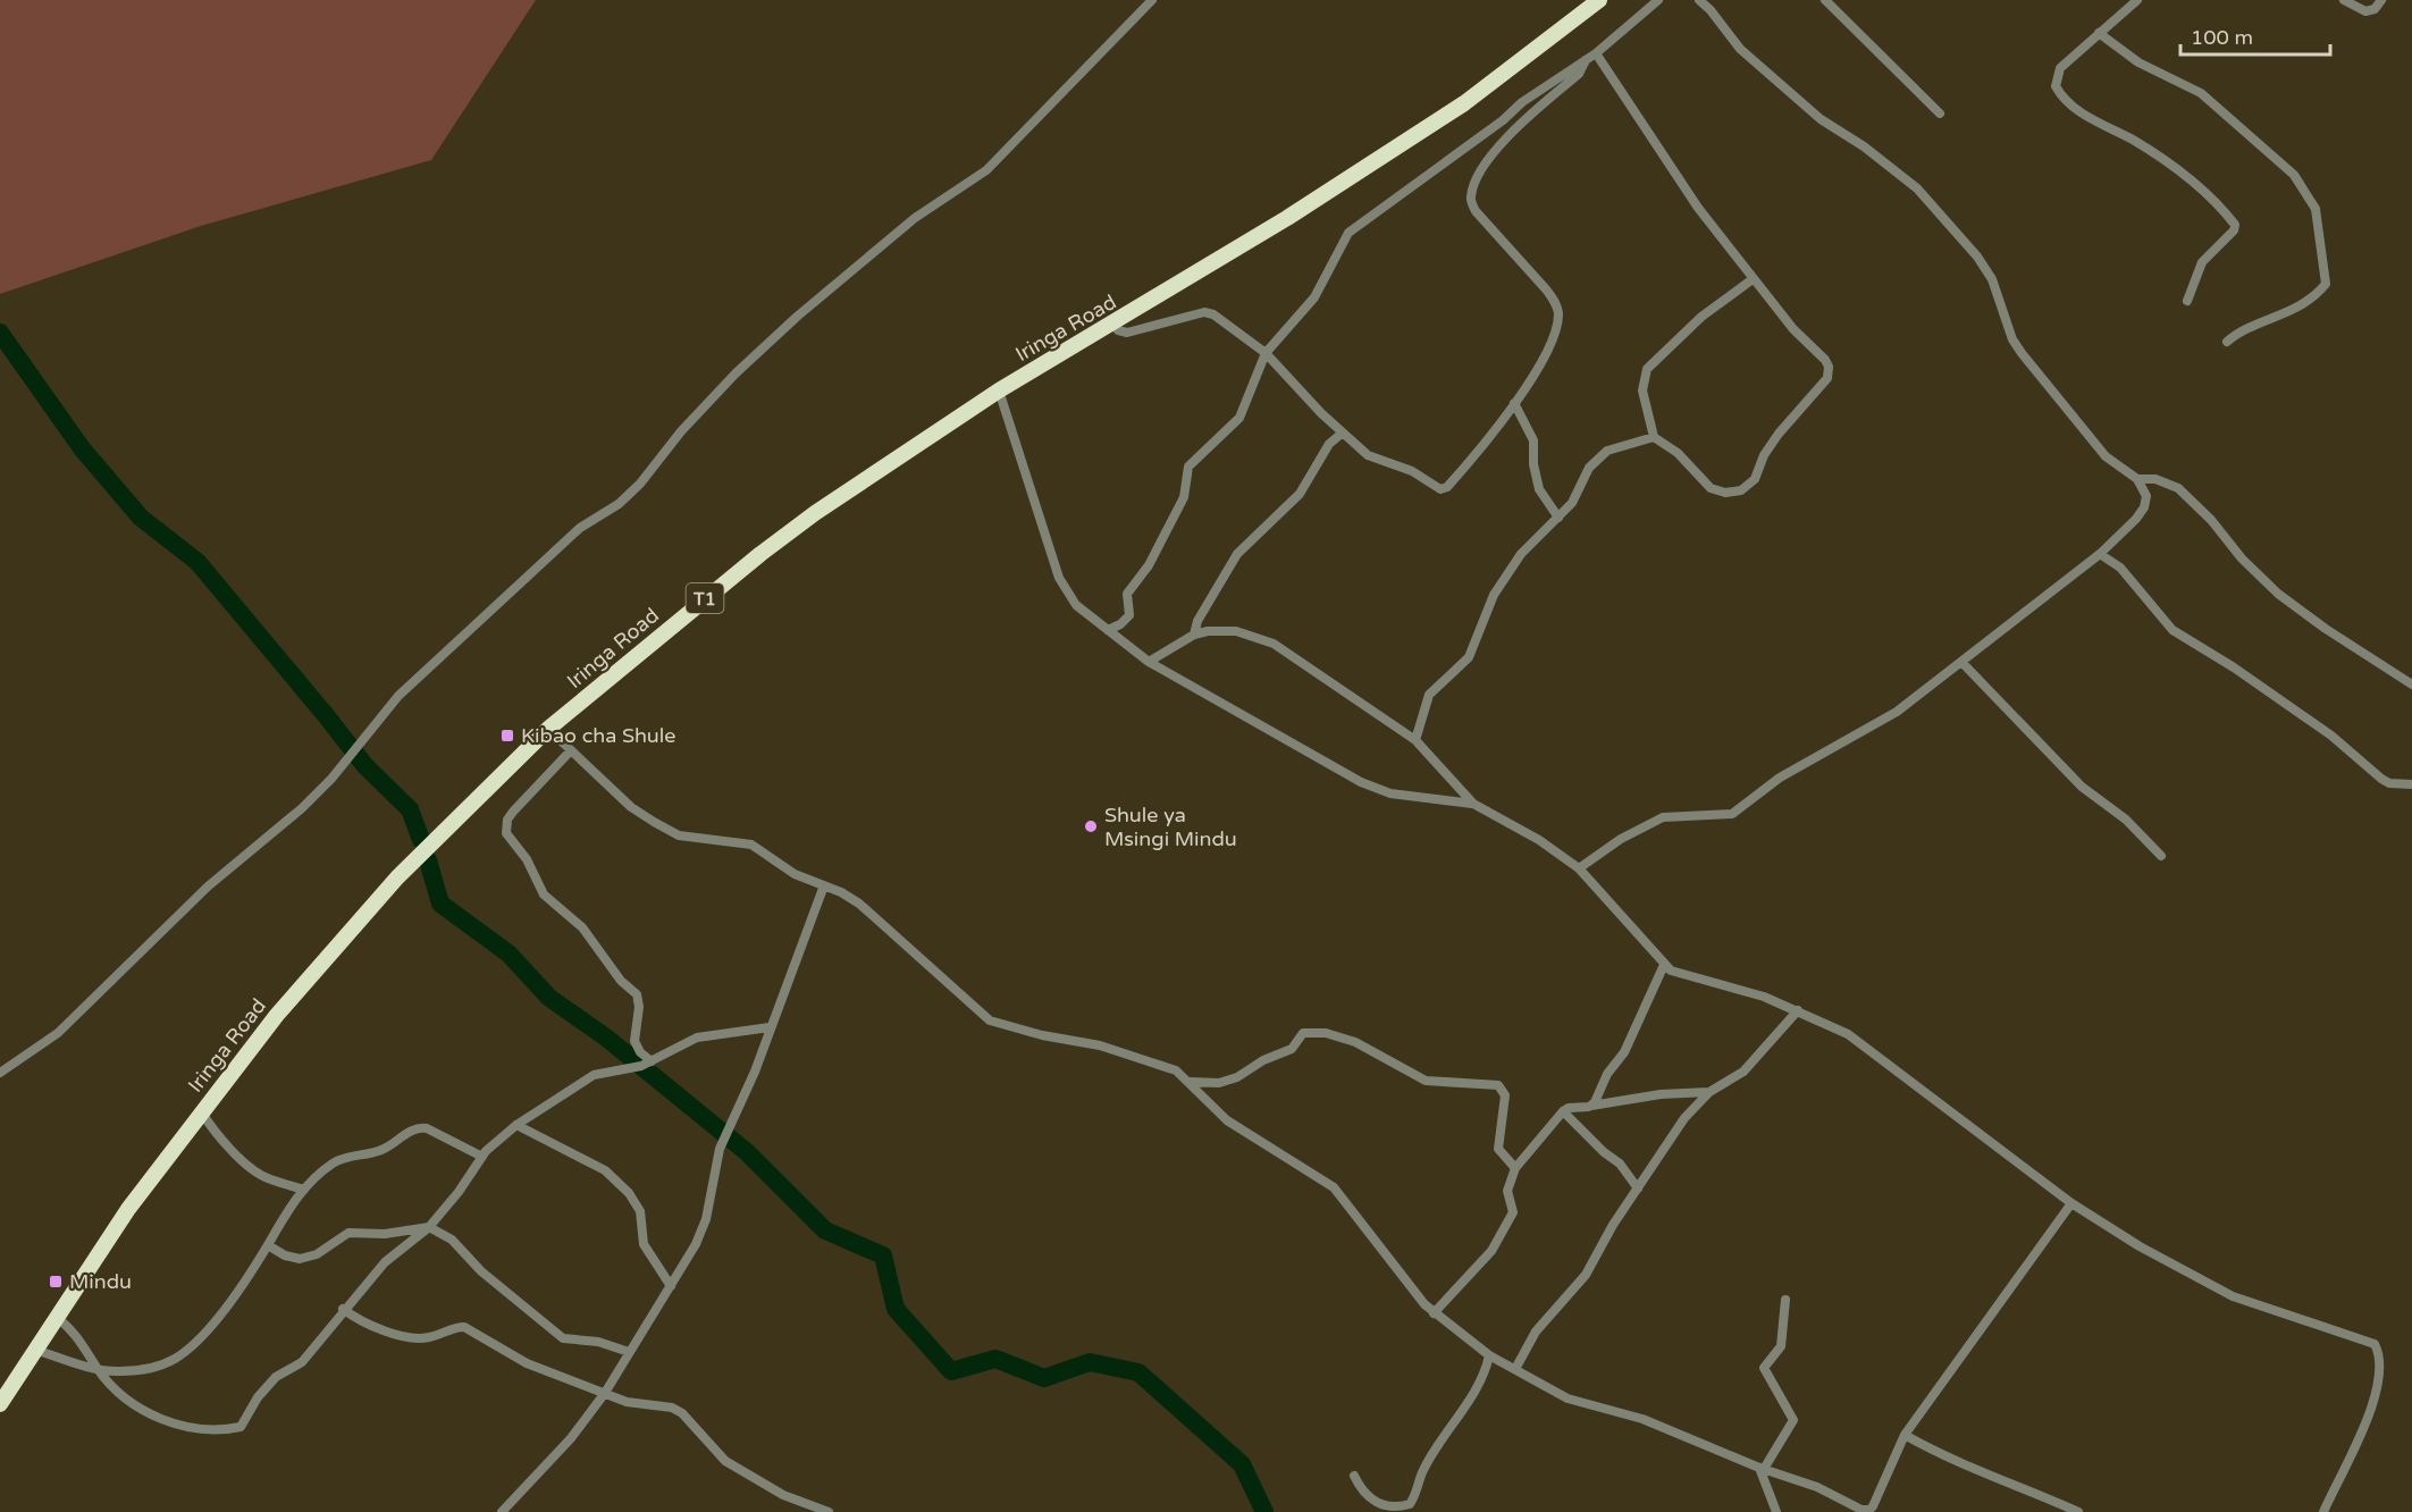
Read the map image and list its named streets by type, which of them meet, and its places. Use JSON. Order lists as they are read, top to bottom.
{
  "streets": {
    "highway": ["Iringa Road", "T1"]
  },
  "places": {
    "transit": ["Kibao cha Shule", "Mindu"],
    "other": ["Shule ya Msingi Mindu"]
  },
  "scale_bar": "100 m"
}
